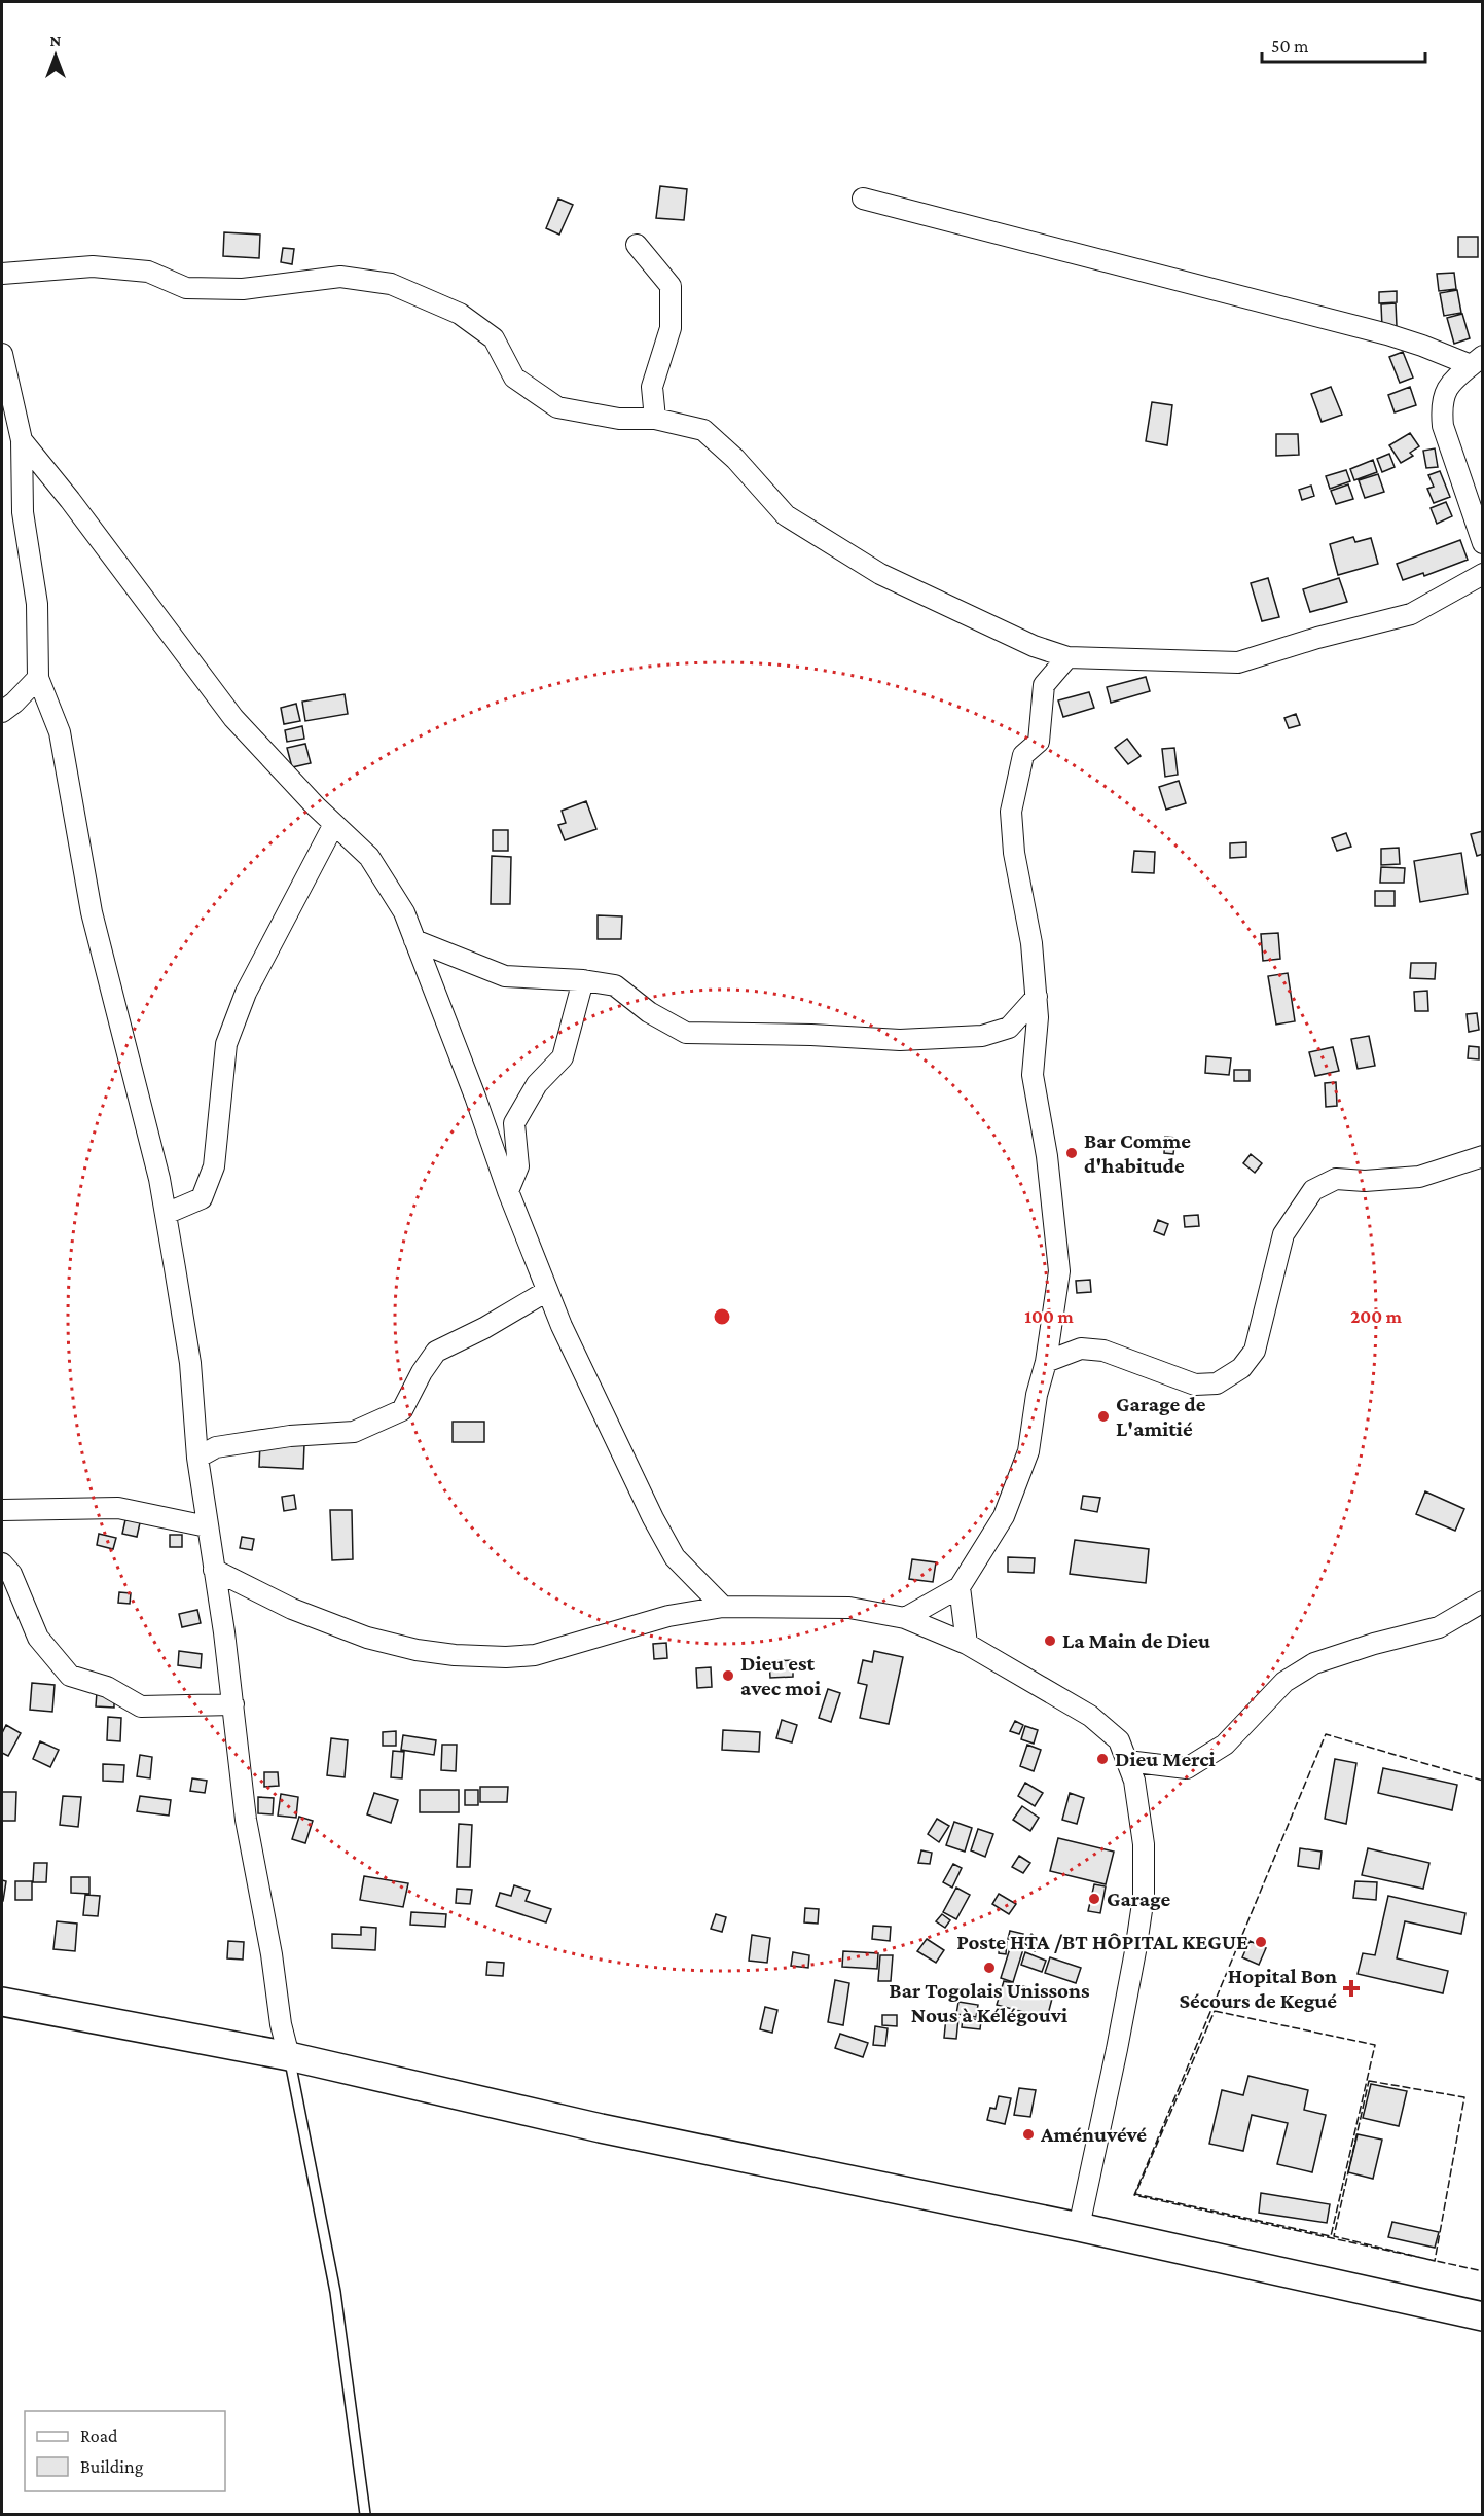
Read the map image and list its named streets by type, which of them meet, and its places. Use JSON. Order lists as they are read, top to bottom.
{
  "places": {
    "other": [
      "Bar Comme d'habitude",
      "Garage de L'amitié",
      "La Main de Dieu",
      "Dieu est avec moi",
      "Dieu Merci",
      "Garage",
      "Poste HTA /BT HÔPITAL KEGUE",
      "Bar Togolais Unissons Nous à Kélégouvi",
      "Aménuvévé"
    ],
    "health": ["Hopital Bon Sécours de Kegué"]
  },
  "legend": ["Road", "Building"],
  "scale_bar": "50 m",
  "north": "top",
  "rings": ["100 m", "200 m"]
}
